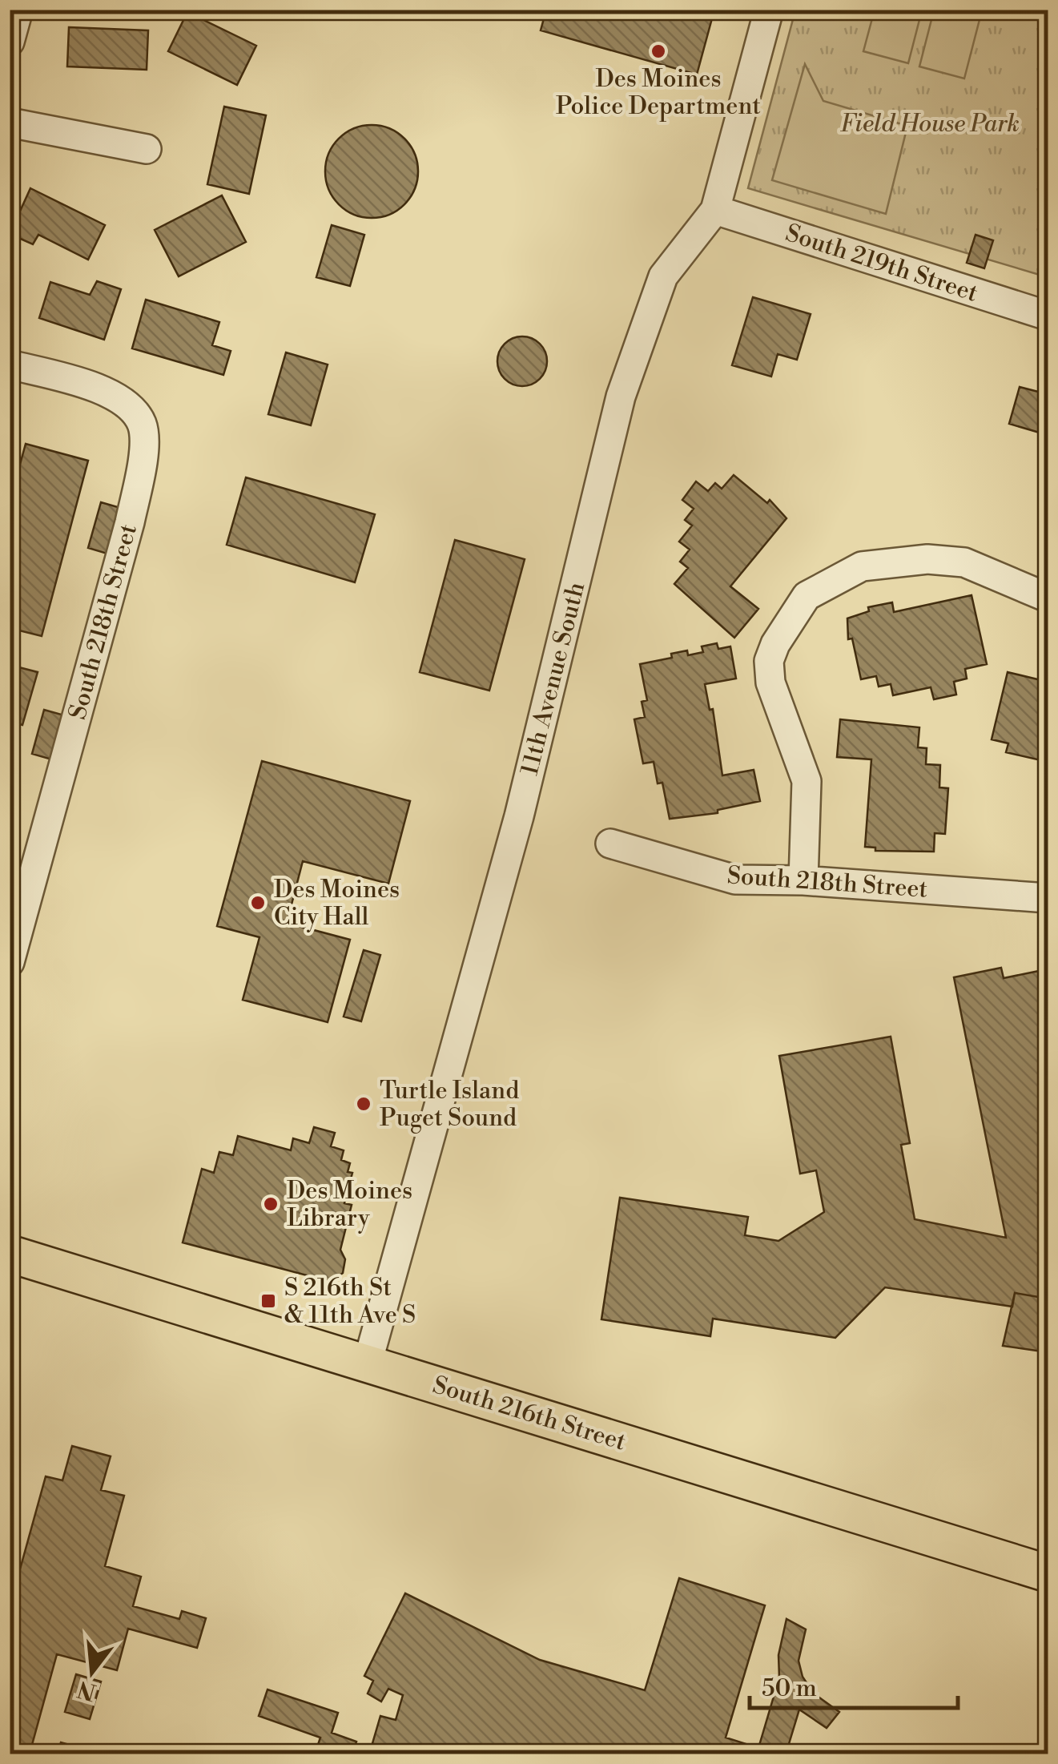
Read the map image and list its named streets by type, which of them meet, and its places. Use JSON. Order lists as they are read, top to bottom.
{
  "streets": {
    "main road": ["South 216th Street"],
    "street": ["South 219th Street", "South 218th Street", "11th Avenue South"]
  },
  "crossings": [
    ["South 219th Street", "11th Avenue South"],
    ["11th Avenue South", "South 216th Street"]
  ],
  "parks": ["Field House Park"],
  "places": {
    "other": [
      "Des Moines Police Department",
      "Des Moines City Hall",
      "Turtle Island Puget Sound",
      "Des Moines Library"
    ],
    "transit": ["S 216th St & 11th Ave S"]
  },
  "scale_bar": "50 m",
  "north": "bottom"
}
